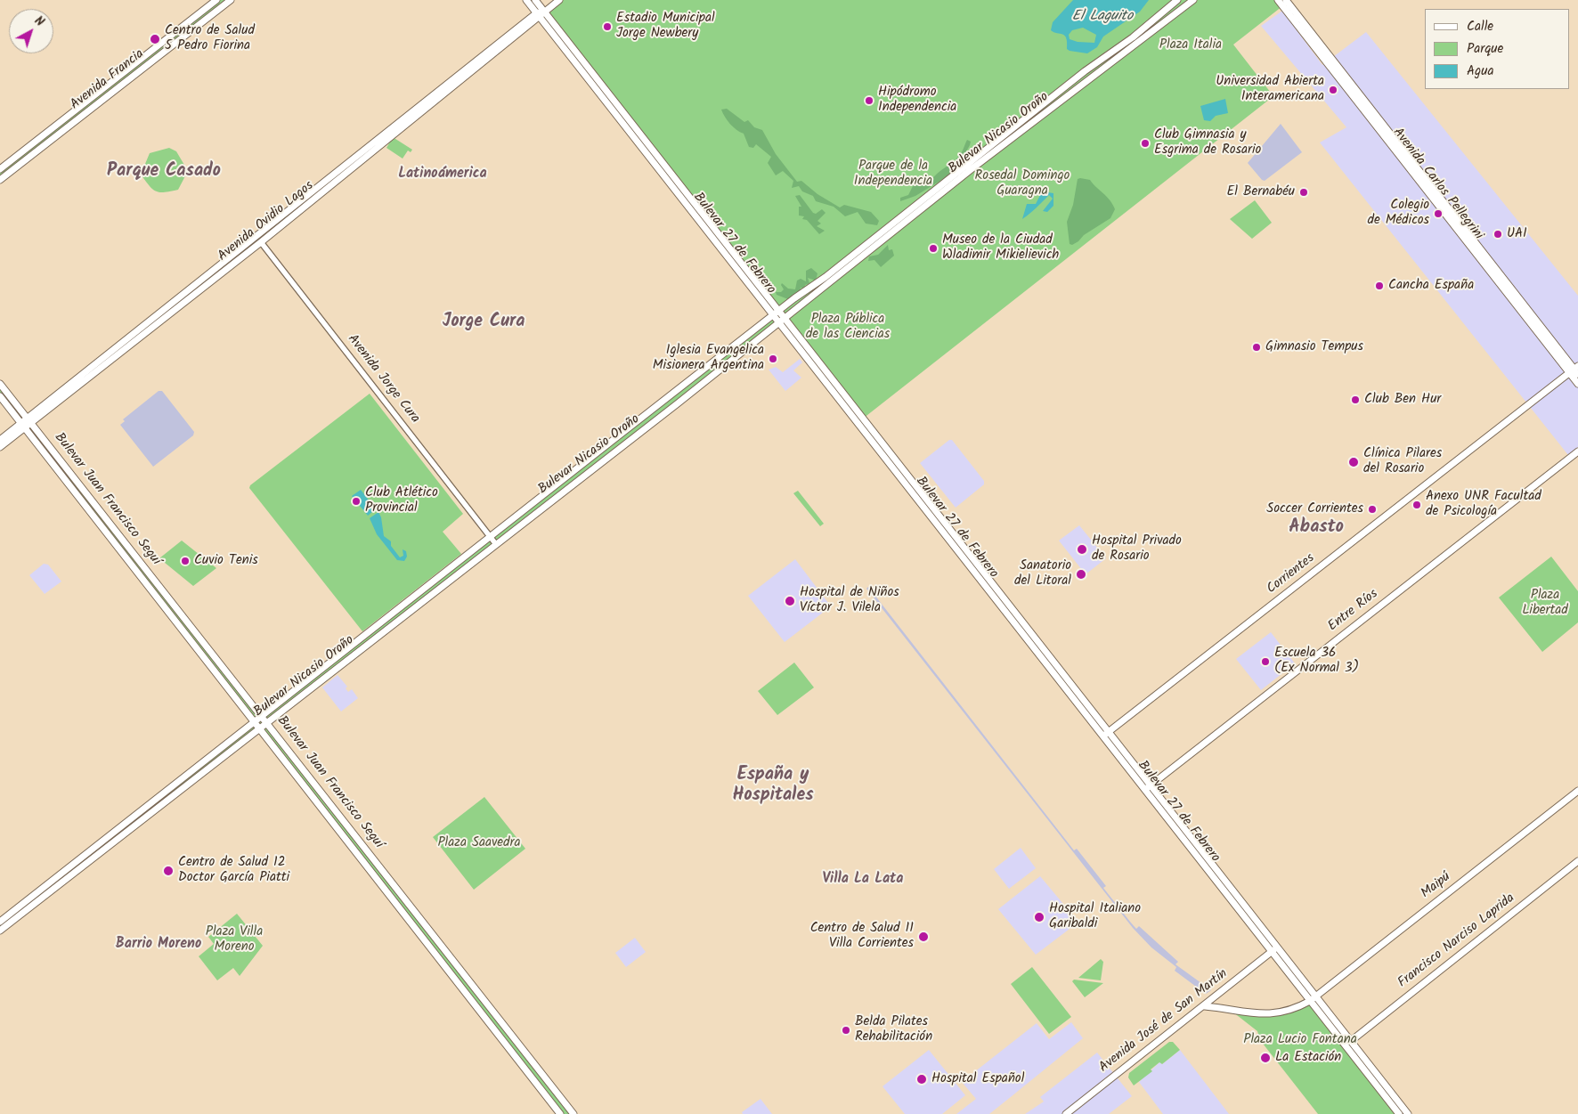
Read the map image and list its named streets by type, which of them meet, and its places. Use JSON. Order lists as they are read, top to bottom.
{
  "streets": {
    "main road": [
      "Avenida Francia",
      "Bulevar Nicasio Oroño",
      "Avenida Carlos Pellegrini",
      "Avenida Ovidio Lagos",
      "Bulevar 27 de Febrero",
      "Bulevar Juan Francisco Seguí",
      "Corrientes",
      "Entre Ríos",
      "Maipú",
      "Francisco Narciso Laprida",
      "Avenida José de San Martín"
    ],
    "street": ["Avenida Jorge Cura"]
  },
  "crossings": [
    ["Bulevar Nicasio Oroño", "Bulevar 27 de Febrero"],
    ["Bulevar Nicasio Oroño", "Avenida Jorge Cura"],
    ["Bulevar Nicasio Oroño", "Bulevar Juan Francisco Seguí"],
    ["Avenida Carlos Pellegrini", "Corrientes"],
    ["Avenida Ovidio Lagos", "Bulevar 27 de Febrero"],
    ["Avenida Ovidio Lagos", "Avenida Jorge Cura"],
    ["Avenida Ovidio Lagos", "Bulevar Juan Francisco Seguí"],
    ["Bulevar 27 de Febrero", "Corrientes"],
    ["Bulevar 27 de Febrero", "Entre Ríos"],
    ["Bulevar 27 de Febrero", "Maipú"],
    ["Bulevar 27 de Febrero", "Francisco Narciso Laprida"],
    ["Bulevar 27 de Febrero", "Avenida José de San Martín"],
    ["Maipú", "Avenida José de San Martín"]
  ],
  "districts": [
    "Parque Casado",
    "Latinoámerica",
    "Jorge Cura",
    "Abasto",
    "España y Hospitales",
    "Villa La Lata",
    "Barrio Moreno"
  ],
  "water": ["El Laguito"],
  "parks": [
    "Plaza Italia",
    "Parque de la Independencia",
    "Rosedal Domingo Guaragna",
    "Plaza Pública de las Ciencias",
    "Plaza Libertad",
    "Plaza Saavedra",
    "Plaza Villa Moreno",
    "Plaza Lucio Fontana"
  ],
  "places": [
    "Estadio Municipal Jorge Newbery",
    "Centro de Salud 5 Pedro Fiorina",
    "Universidad Abierta Interamericana",
    "Hipódromo Independencia",
    "Club Gimnasia y Esgrima de Rosario",
    "El Bernabéu",
    "Colegio de Médicos",
    "UAI",
    "Museo de la Ciudad Wladimir Mikielievich",
    "Cancha España",
    "Gimnasio Tempus",
    "Iglesia Evangelica Misionera Argentina",
    "Club Ben Hur",
    "Clínica Pilares del Rosario",
    "Club Atlético Provincial",
    "Anexo UNR Facultad de Psicología",
    "Soccer Corrientes",
    "Hospital Privado de Rosario",
    "Cuvio Tenis",
    "Sanatorio del Litoral",
    "Hospital de Niños Víctor J. Vilela",
    "Escuela 36 (Ex Normal 3)",
    "Centro de Salud 12 Doctor García Piatti",
    "Hospital Italiano Garibaldi",
    "Centro de Salud 11 Villa Corrientes",
    "Belda Pilates Rehabilitación",
    "La Estación",
    "Hospital Español"
  ],
  "legend": ["Calle", "Parque", "Agua"],
  "north": "top right"
}
